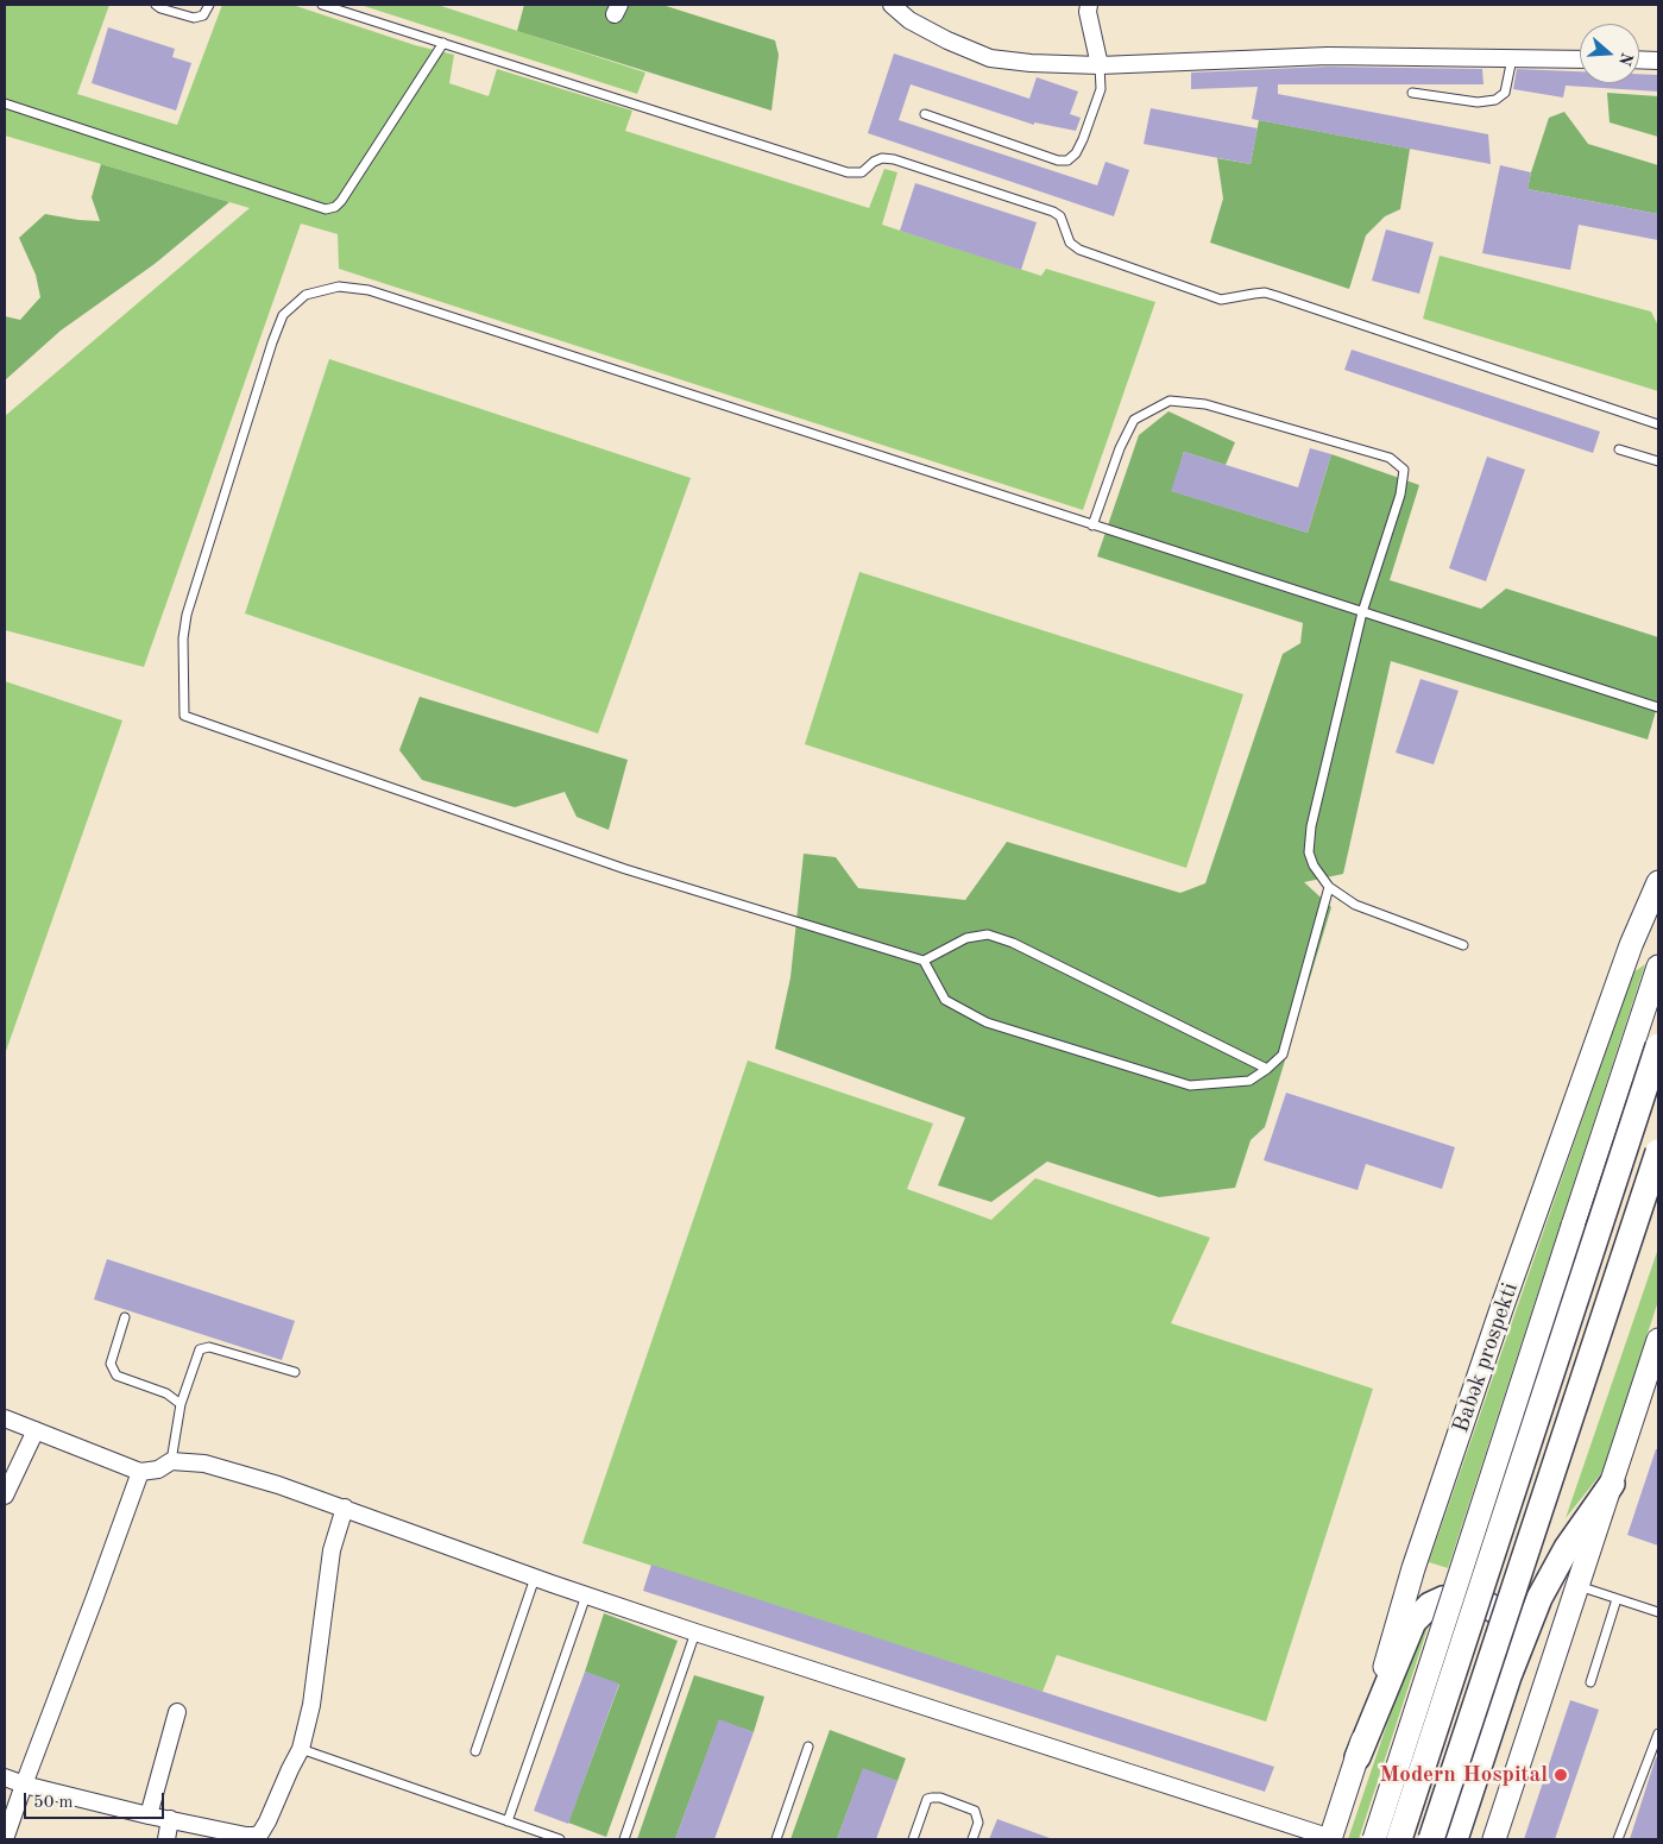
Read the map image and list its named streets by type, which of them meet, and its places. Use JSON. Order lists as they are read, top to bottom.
{
  "streets": {
    "main road": ["Babək prospekti"]
  },
  "places": ["Modern Hospital"],
  "scale_bar": "50 m",
  "north": "right"
}
